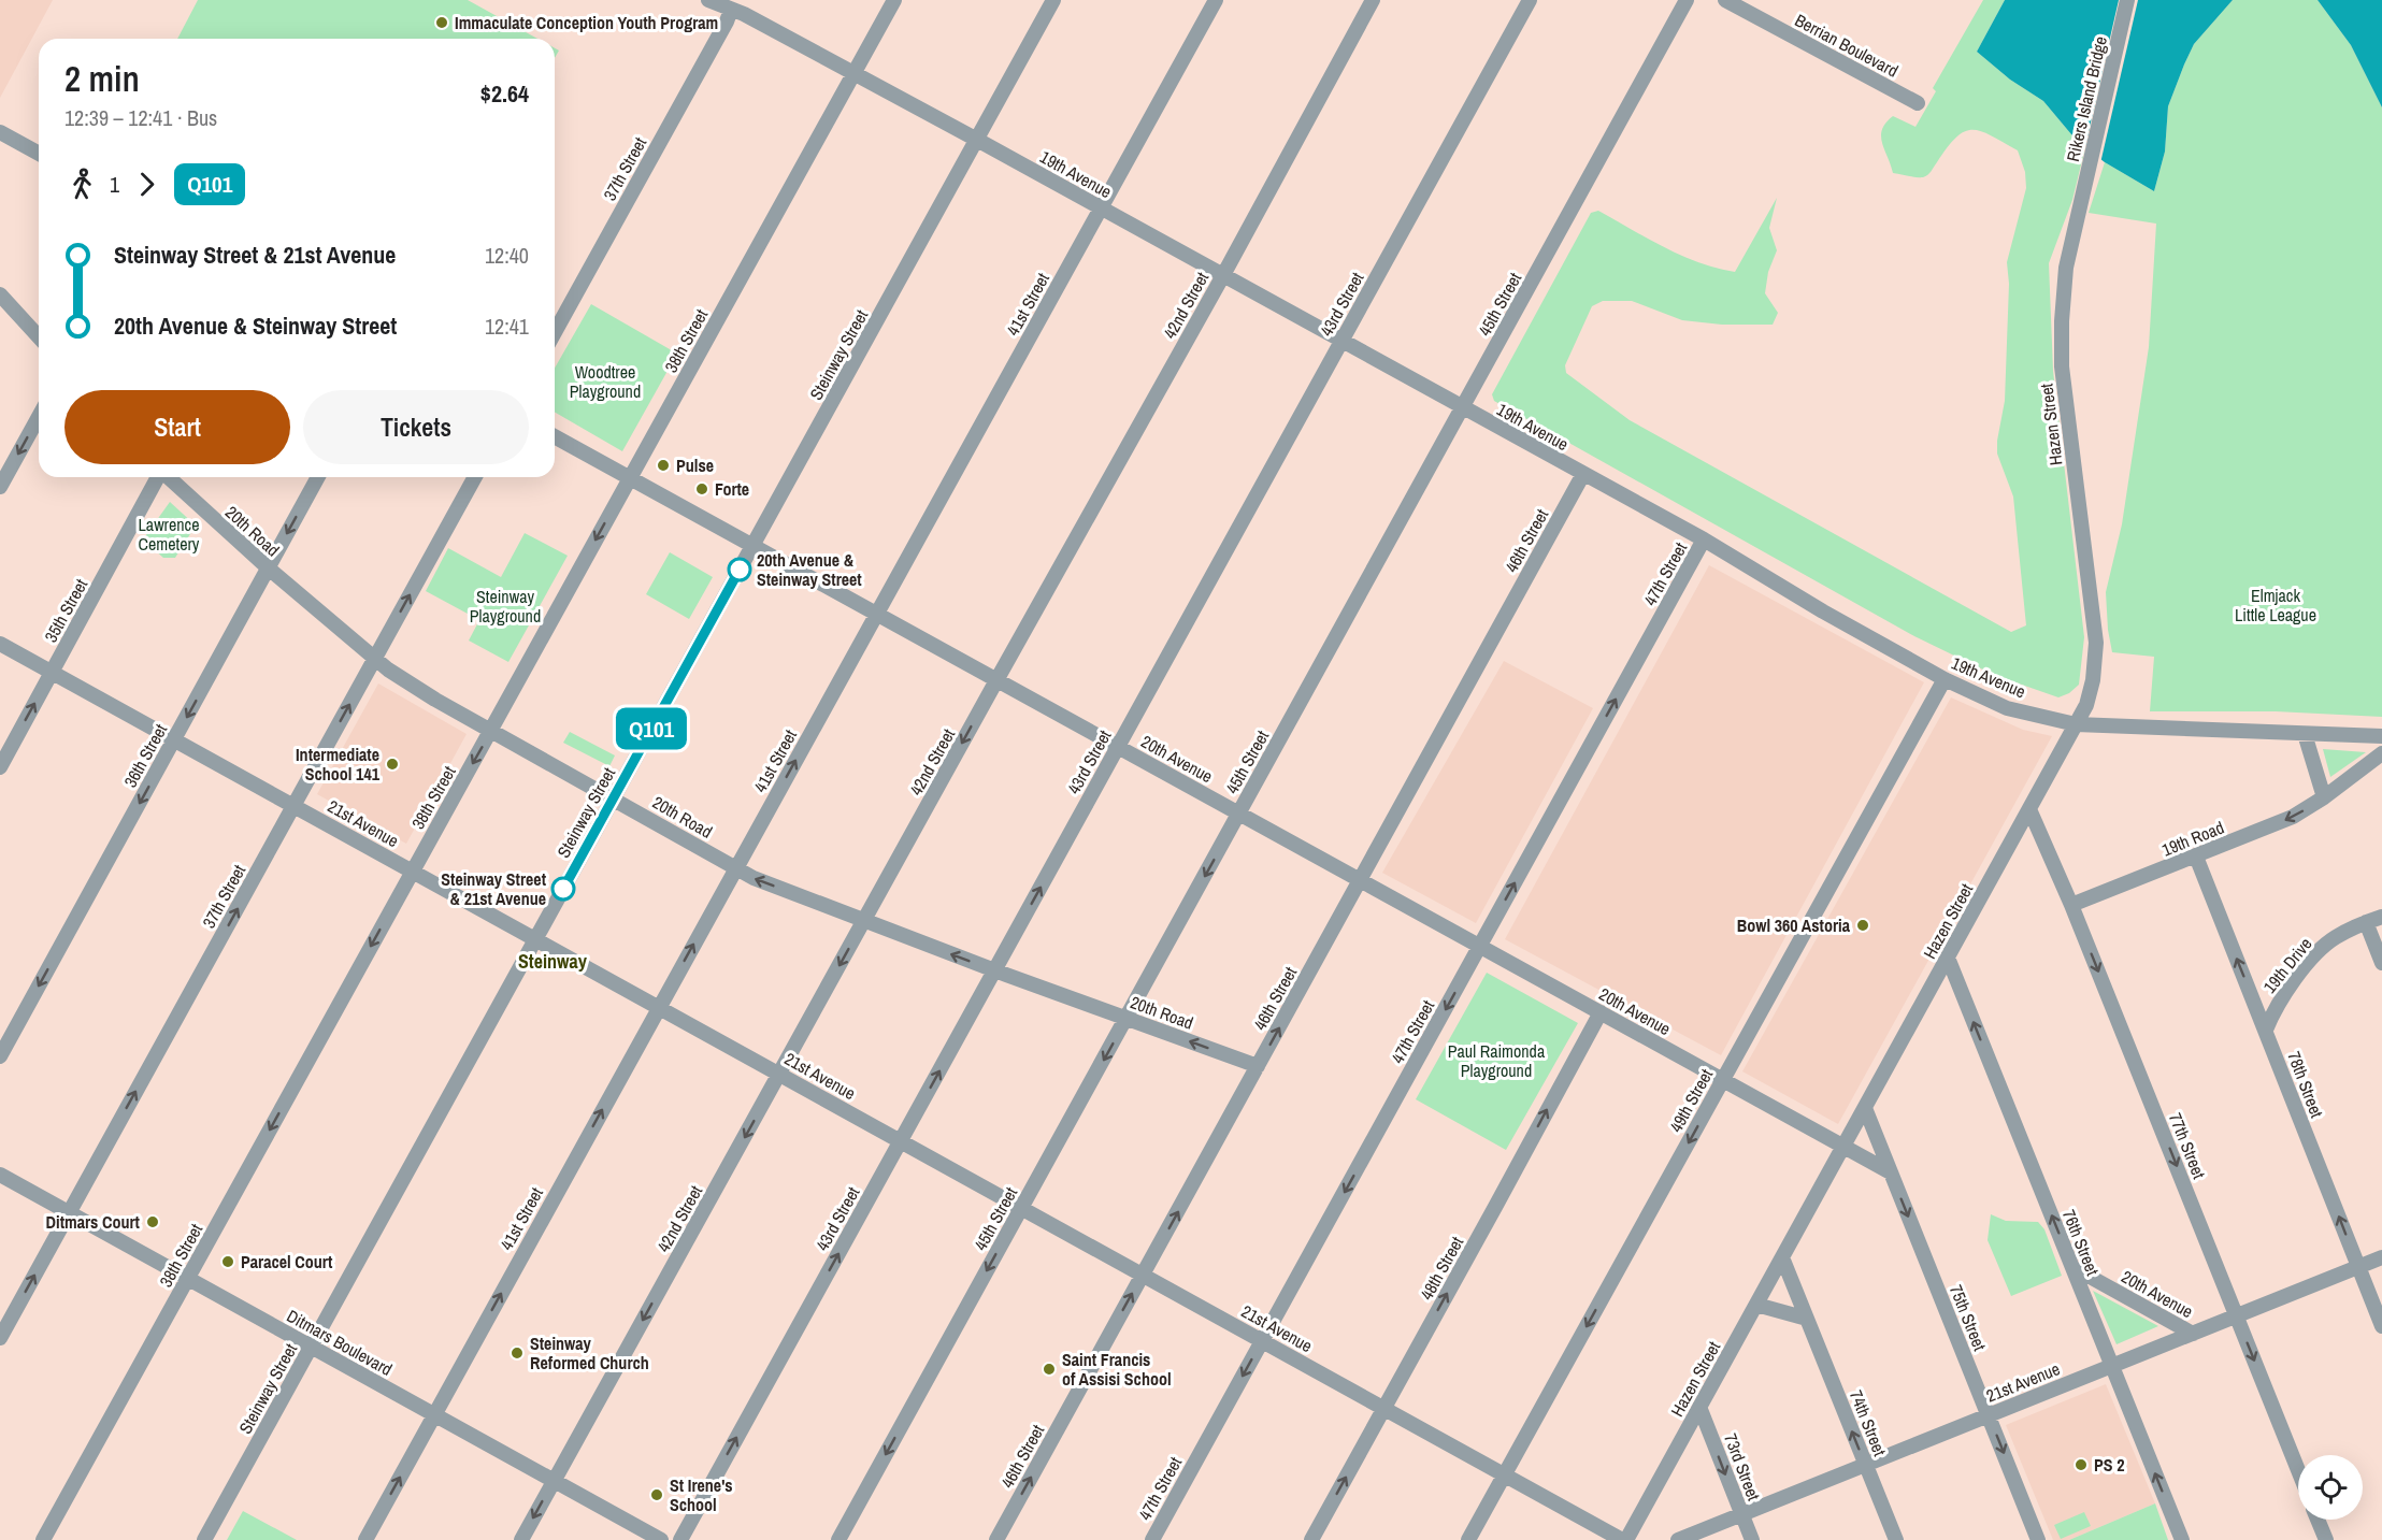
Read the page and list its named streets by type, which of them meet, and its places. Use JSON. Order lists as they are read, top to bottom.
{
  "streets": {
    "street": [
      "Berrian Boulevard",
      "Rikers Island Bridge",
      "37th Street",
      "19th Avenue",
      "41st Street",
      "43rd Street",
      "45th Street",
      "42nd Street",
      "38th Street",
      "Steinway Street",
      "Hazen Street",
      "20th Road",
      "46th Street",
      "47th Street",
      "35th Street",
      "36th Street",
      "20th Avenue",
      "21st Avenue",
      "19th Road",
      "19th Drive",
      "78th Street",
      "49th Street",
      "77th Street",
      "76th Street",
      "48th Street",
      "75th Street",
      "Ditmars Boulevard",
      "74th Street",
      "73rd Street"
    ]
  },
  "crossings": [
    ["Rikers Island Bridge", "Hazen Street"],
    ["37th Street", "19th Avenue"],
    ["37th Street", "20th Road"],
    ["37th Street", "21st Avenue"],
    ["37th Street", "Ditmars Boulevard"],
    ["19th Avenue", "41st Street"],
    ["19th Avenue", "43rd Street"],
    ["19th Avenue", "45th Street"],
    ["19th Avenue", "42nd Street"],
    ["19th Avenue", "38th Street"],
    ["19th Avenue", "Steinway Street"],
    ["19th Avenue", "Hazen Street"],
    ["19th Avenue", "46th Street"],
    ["19th Avenue", "47th Street"],
    ["19th Avenue", "49th Street"],
    ["41st Street", "20th Road"],
    ["41st Street", "20th Avenue"],
    ["41st Street", "21st Avenue"],
    ["41st Street", "Ditmars Boulevard"],
    ["43rd Street", "20th Road"],
    ["43rd Street", "20th Avenue"],
    ["43rd Street", "21st Avenue"],
    ["45th Street", "20th Road"],
    ["45th Street", "20th Avenue"],
    ["45th Street", "21st Avenue"],
    ["42nd Street", "20th Road"],
    ["42nd Street", "20th Avenue"],
    ["42nd Street", "21st Avenue"],
    ["42nd Street", "Ditmars Boulevard"],
    ["38th Street", "20th Road"],
    ["38th Street", "20th Avenue"],
    ["38th Street", "21st Avenue"],
    ["38th Street", "Ditmars Boulevard"],
    ["Steinway Street", "20th Road"],
    ["Steinway Street", "20th Avenue"],
    ["Steinway Street", "21st Avenue"],
    ["Steinway Street", "Ditmars Boulevard"],
    ["Hazen Street", "20th Avenue"],
    ["Hazen Street", "21st Avenue"],
    ["Hazen Street", "77th Street"],
    ["Hazen Street", "76th Street"],
    ["Hazen Street", "75th Street"],
    ["Hazen Street", "74th Street"],
    ["Hazen Street", "73rd Street"],
    ["20th Road", "46th Street"],
    ["20th Road", "36th Street"],
    ["46th Street", "20th Avenue"],
    ["46th Street", "21st Avenue"],
    ["47th Street", "20th Avenue"],
    ["47th Street", "21st Avenue"],
    ["35th Street", "21st Avenue"],
    ["36th Street", "21st Avenue"],
    ["20th Avenue", "21st Avenue"],
    ["20th Avenue", "49th Street"],
    ["20th Avenue", "76th Street"],
    ["20th Avenue", "48th Street"],
    ["20th Avenue", "75th Street"],
    ["21st Avenue", "78th Street"],
    ["21st Avenue", "49th Street"],
    ["21st Avenue", "77th Street"],
    ["21st Avenue", "76th Street"],
    ["21st Avenue", "48th Street"],
    ["21st Avenue", "75th Street"],
    ["21st Avenue", "74th Street"],
    ["21st Avenue", "73rd Street"],
    ["19th Road", "78th Street"],
    ["19th Road", "77th Street"],
    ["19th Drive", "78th Street"]
  ],
  "one_way": [
    "37th Street",
    "41st Street",
    "43rd Street",
    "45th Street",
    "42nd Street",
    "38th Street",
    "46th Street",
    "36th Street",
    "19th Road",
    "78th Street",
    "49th Street",
    "77th Street",
    "76th Street",
    "48th Street",
    "75th Street",
    "74th Street",
    "73rd Street"
  ],
  "districts": ["Steinway"],
  "parks": [
    "Woodtree Playground",
    "Lawrence Cemetery",
    "Elmjack Little League",
    "Steinway Playground",
    "Paul Raimonda Playground"
  ],
  "places": [
    "Immaculate Conception Youth Program",
    "Pulse",
    "Forte",
    "20th Avenue & Steinway Street",
    "Intermediate School 141",
    "Steinway Street & 21st Avenue",
    "Bowl 360 Astoria",
    "Ditmars Court",
    "Paracel Court",
    "Steinway Reformed Church",
    "Saint Francis of Assisi School",
    "PS 2",
    "St Irene's School"
  ],
  "lines": ["bus line Q101"],
  "page": {
    "on_map": "Q101",
    "heading": ["2 min", "12:39 – 12:41 · Bus", "$2.64"],
    "legs": ["1", "Q101"],
    "list": [
      {
        "name": "Steinway Street & 21st Avenue",
        "value": "12:40"
      },
      {
        "name": "20th Avenue & Steinway Street",
        "value": "12:41"
      }
    ],
    "buttons": ["Start", "Tickets"]
  }
}
